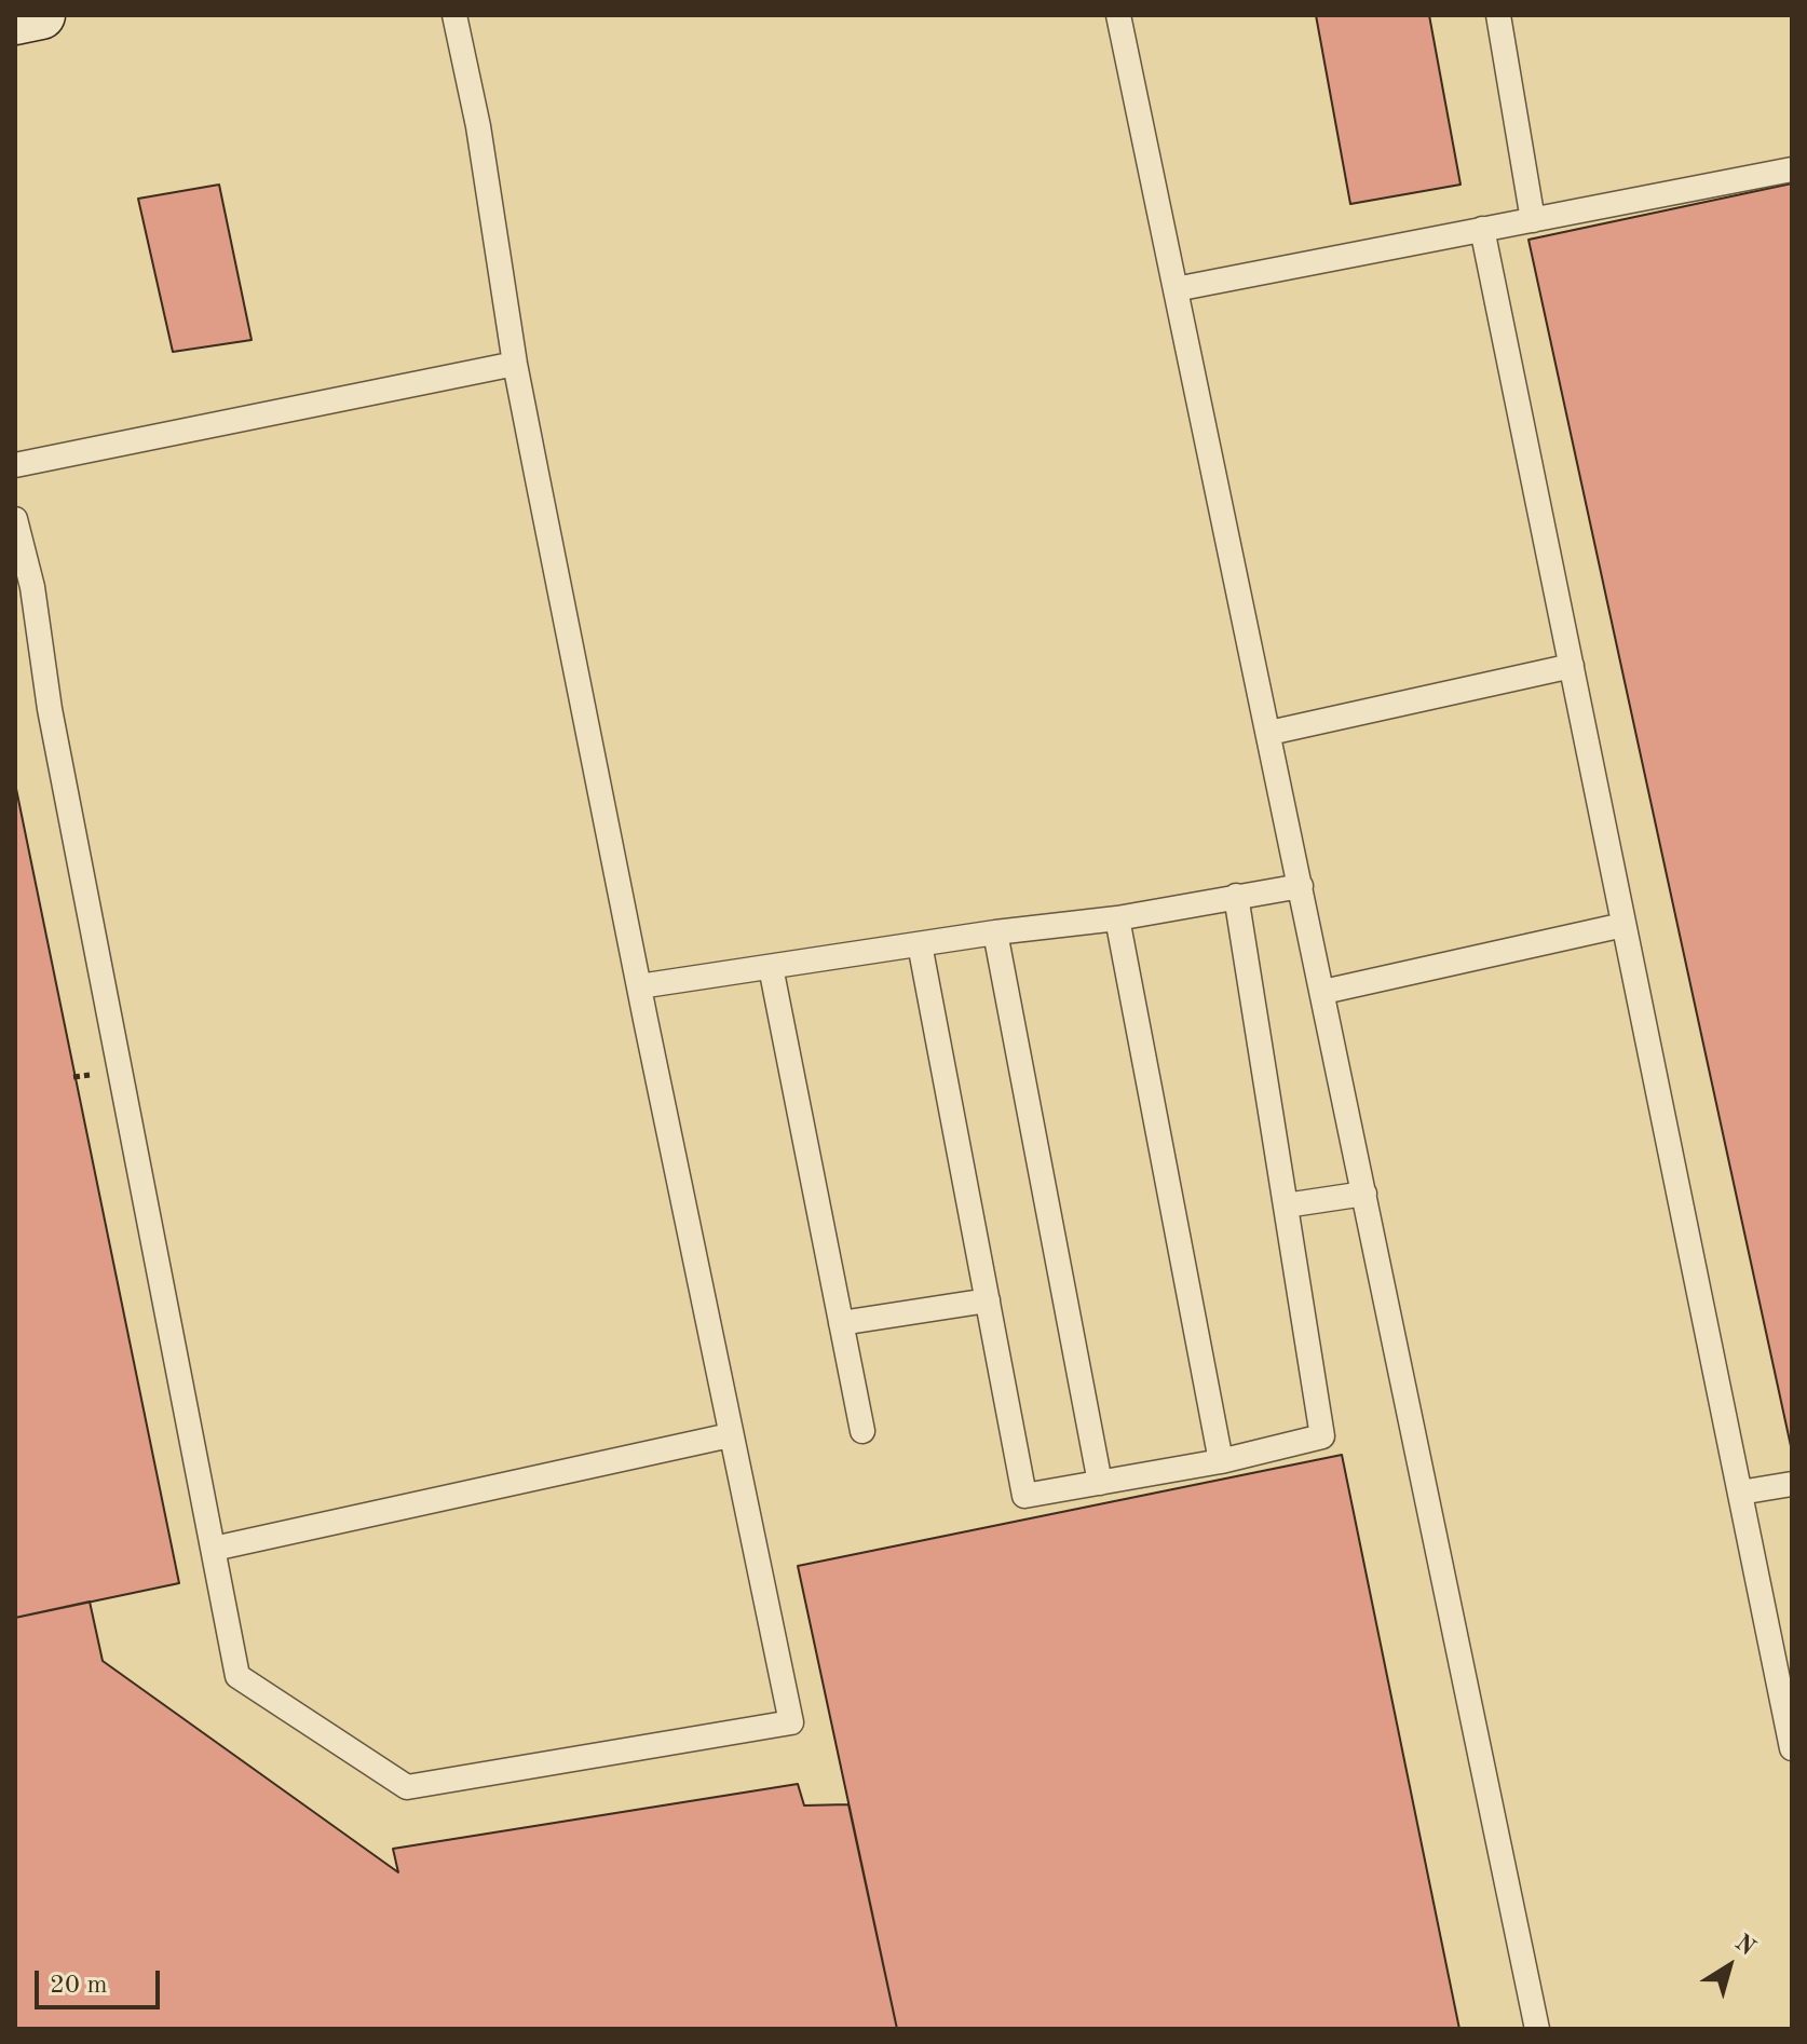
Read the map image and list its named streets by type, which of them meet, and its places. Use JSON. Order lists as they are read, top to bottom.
{
  "scale_bar": "20 m",
  "north": "top right"
}
